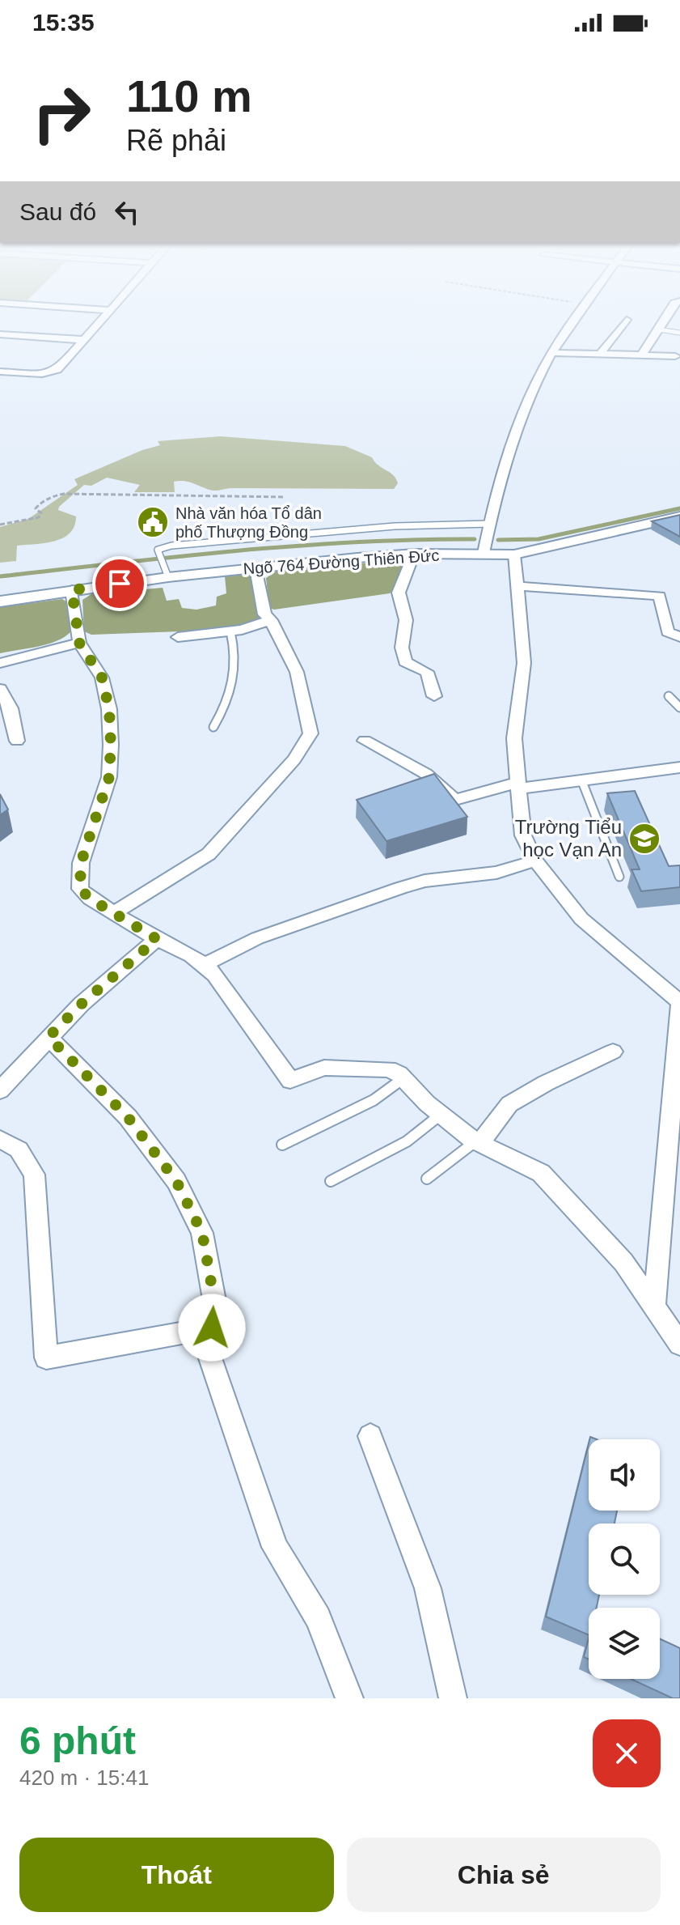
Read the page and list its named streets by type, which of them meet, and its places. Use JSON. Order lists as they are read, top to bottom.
{
  "streets": {
    "street": ["Ngõ 764 Đường Thiên Đức"]
  },
  "places": {
    "public building": ["Nhà văn hóa Tổ dân phố Thượng Đồng"],
    "school or university": ["Trường Tiểu học Vạn An"]
  },
  "page": {
    "status": "15:35",
    "turn": ["110 m", "Rẽ phải"],
    "then": "Sau đó",
    "heading": ["6 phút", "420 m · 15:41"],
    "buttons": ["Thoát", "Chia sẻ"]
  }
}
